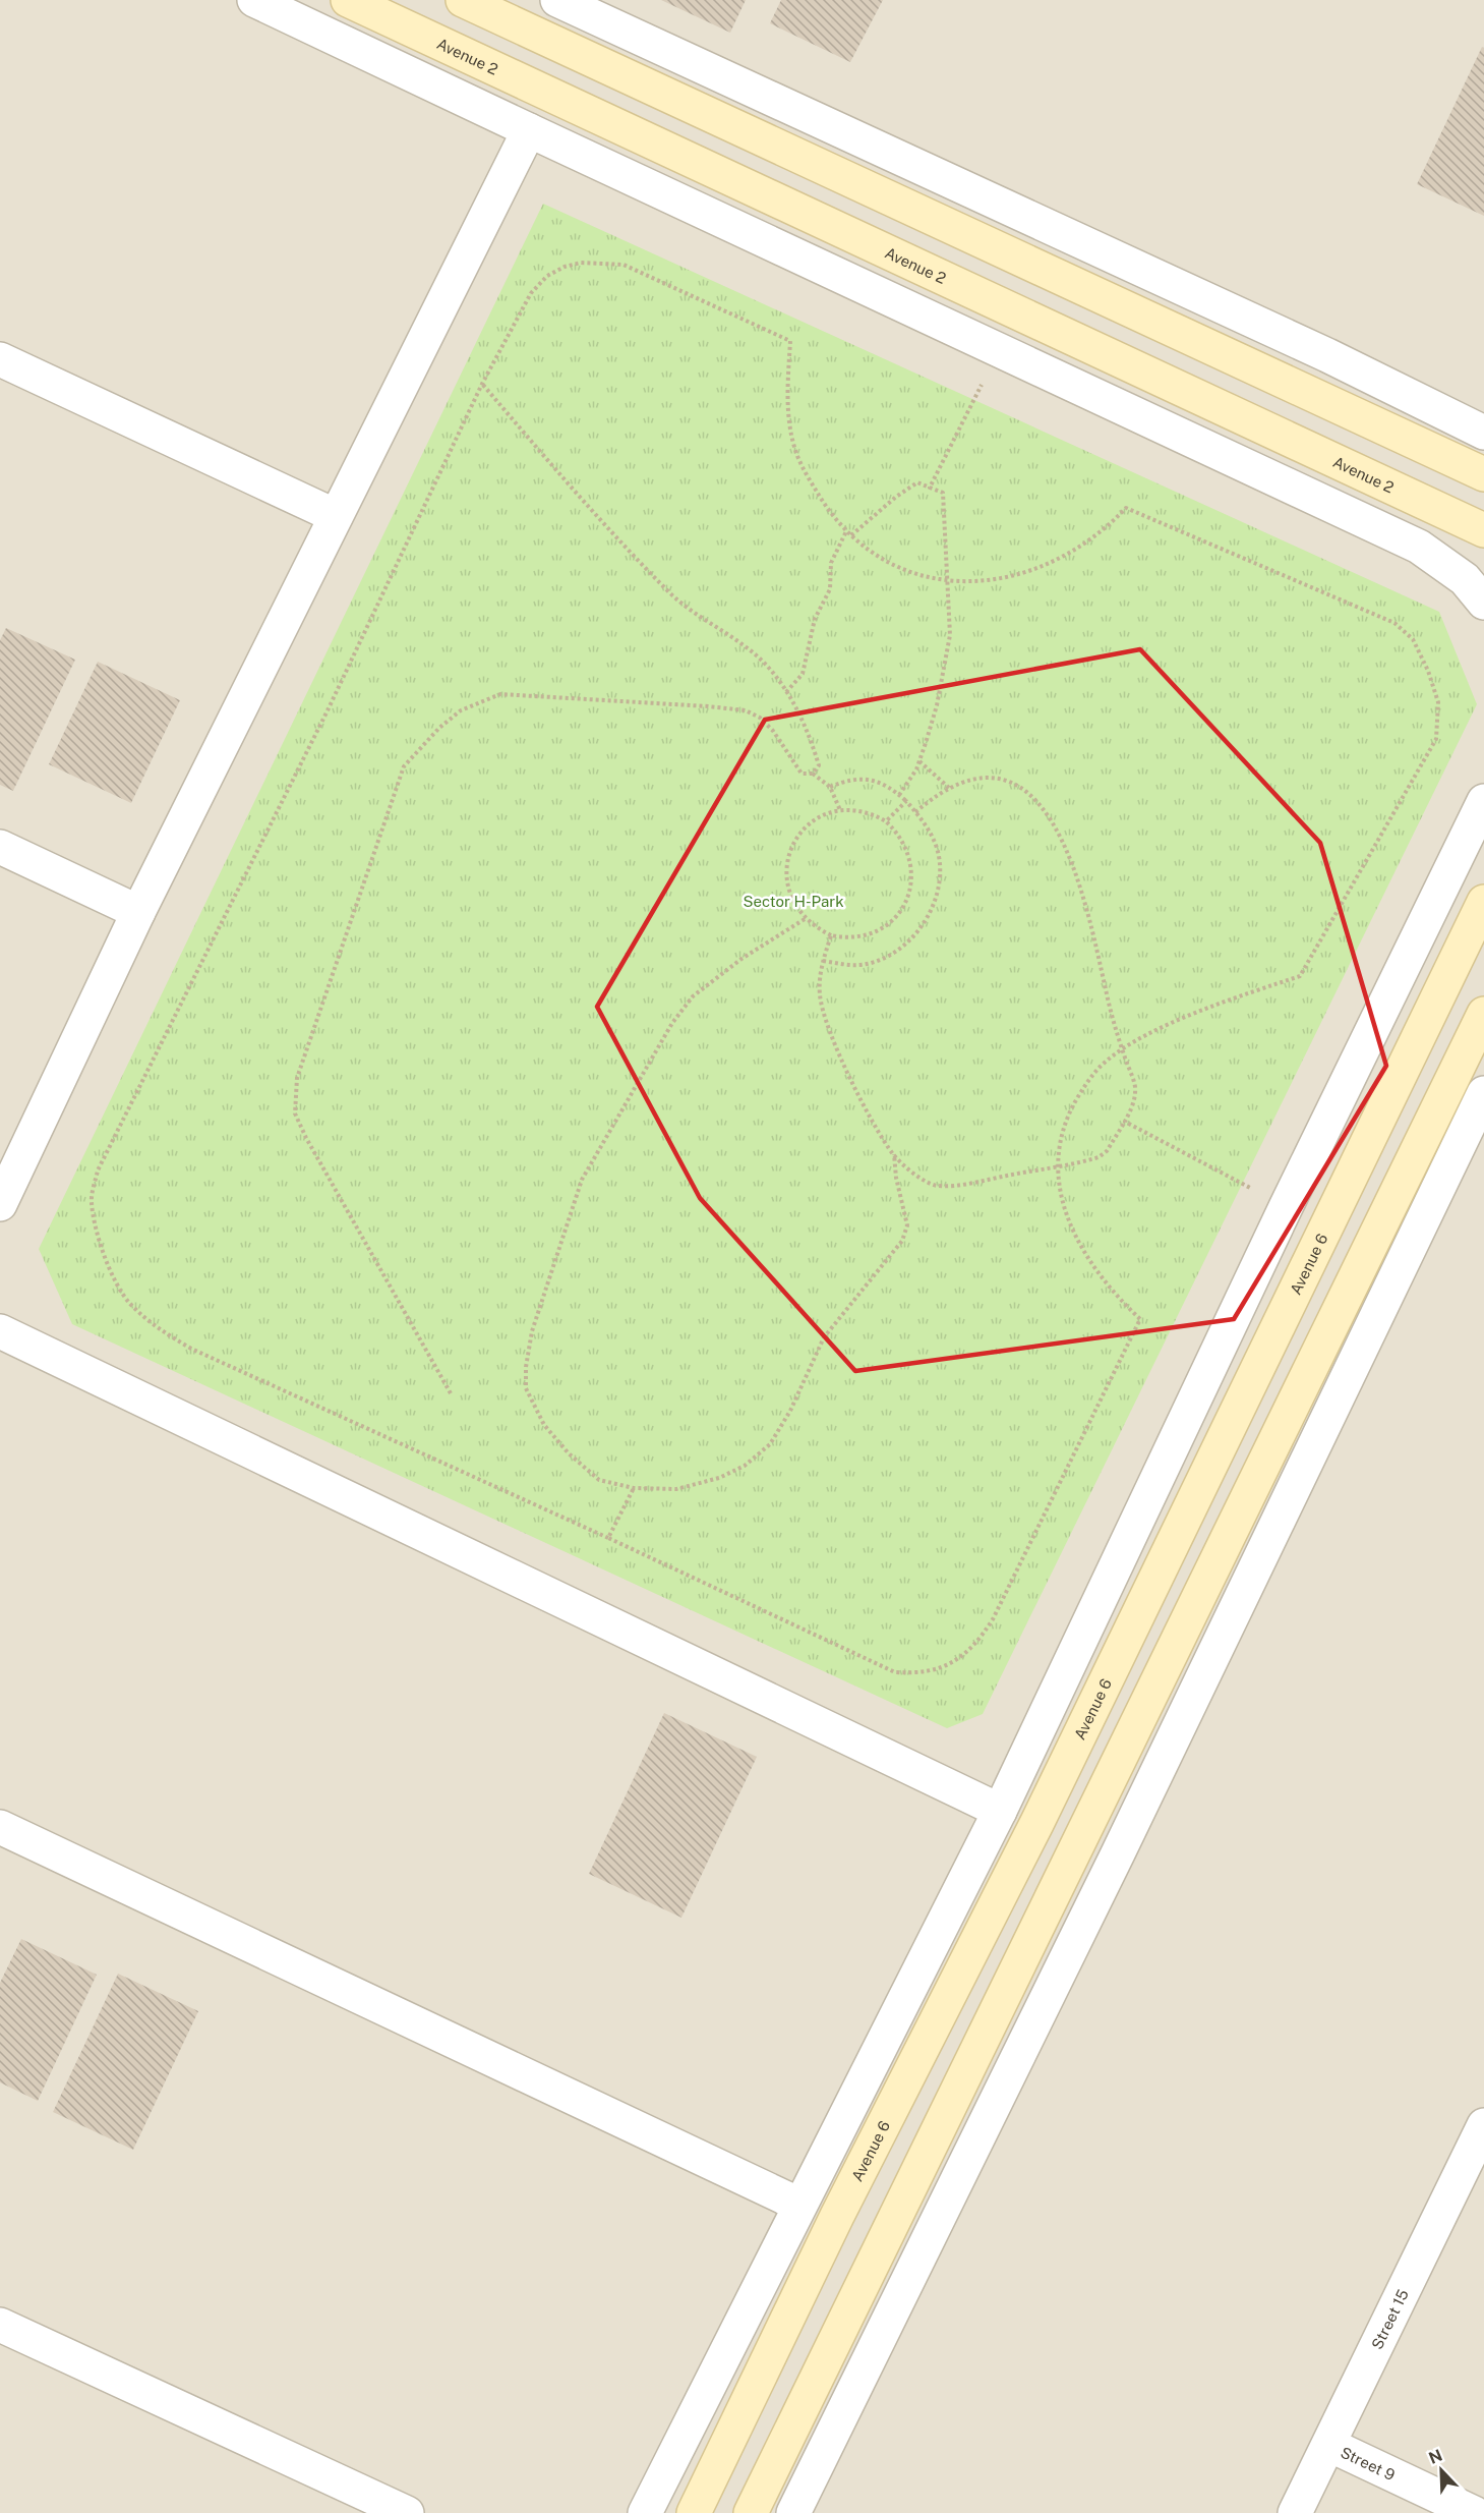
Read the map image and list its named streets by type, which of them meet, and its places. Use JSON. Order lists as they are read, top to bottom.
{
  "streets": {
    "main road": ["Avenue 2", "Avenue 6"],
    "street": ["Street 15", "Street 9"]
  },
  "crossings": [
    ["Street 15", "Street 9"]
  ],
  "parks": ["Sector H-Park"],
  "north": "top left"
}
